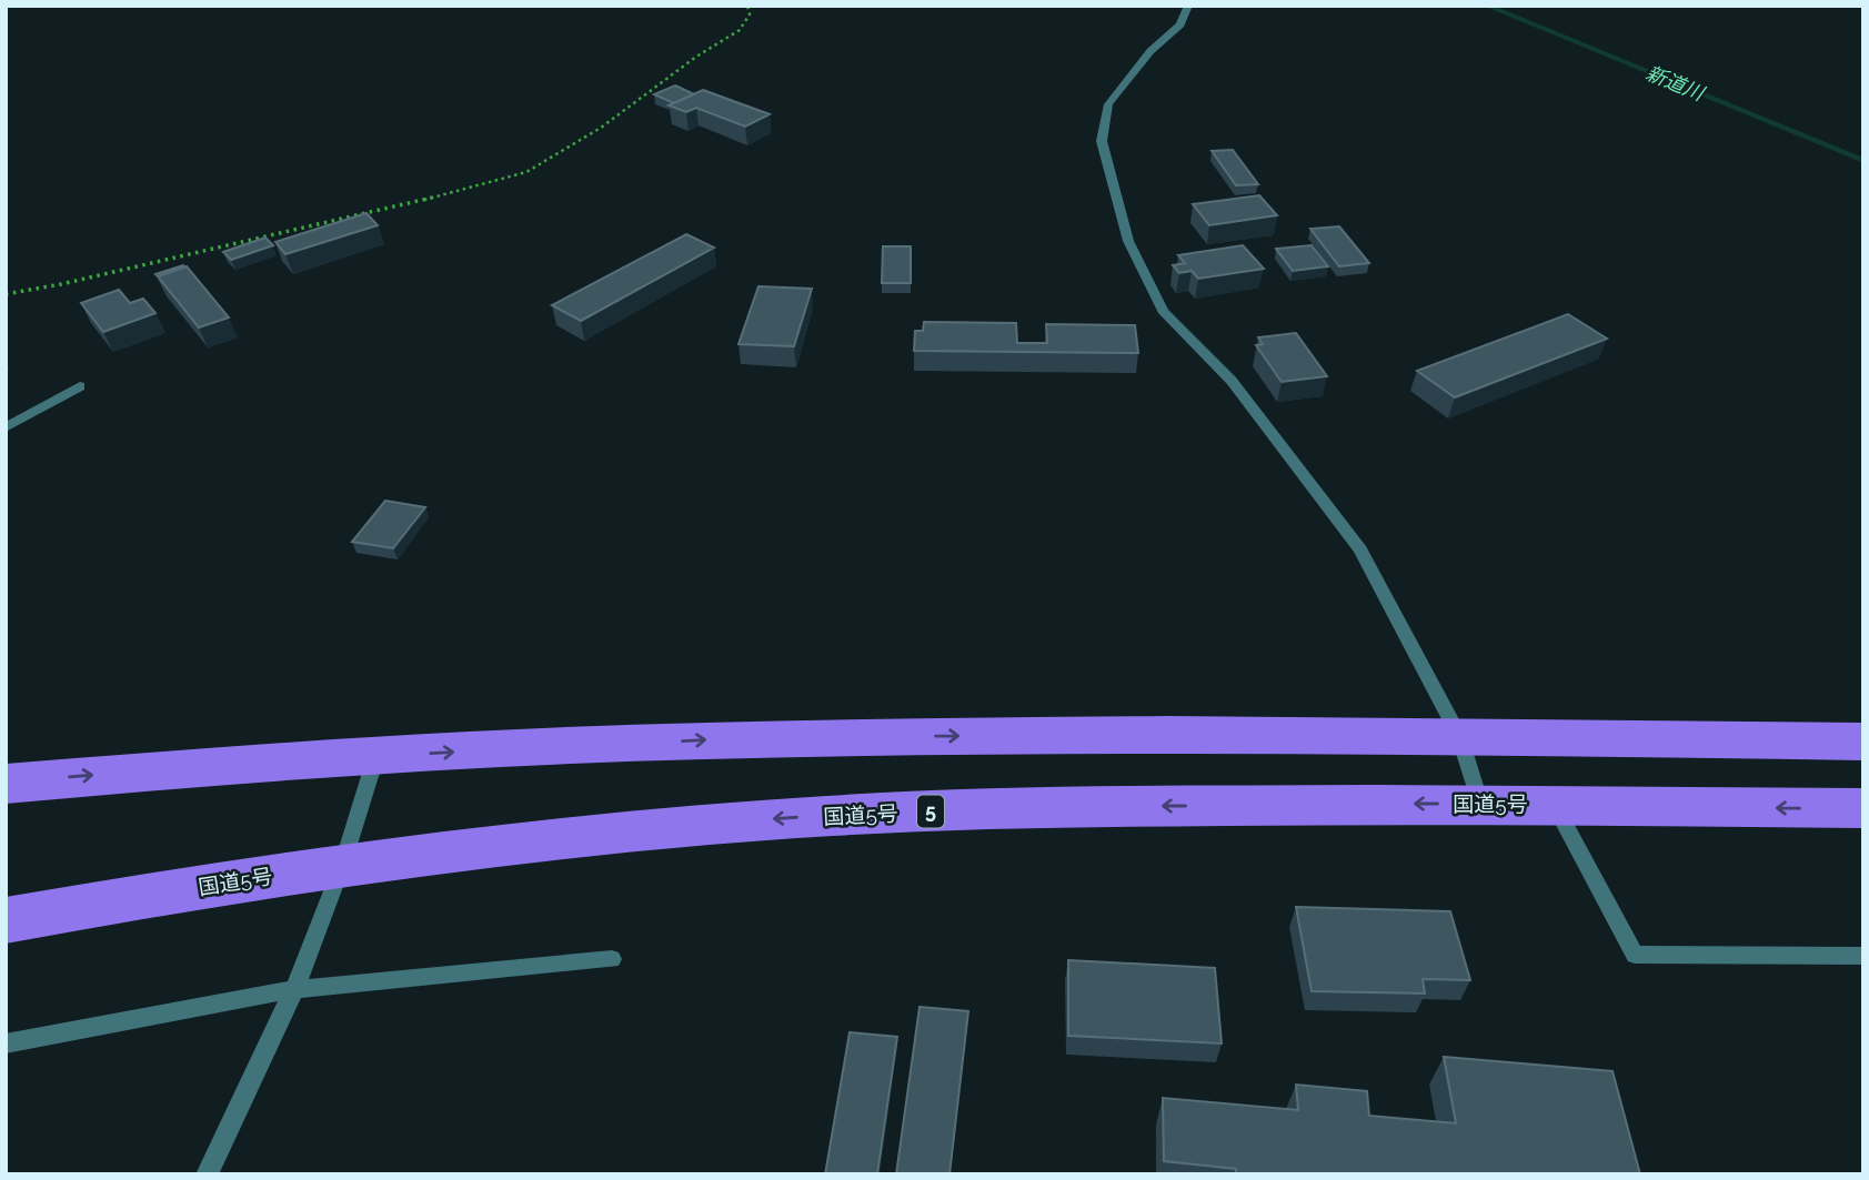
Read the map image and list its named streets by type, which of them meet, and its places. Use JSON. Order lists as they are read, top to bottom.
{
  "streets": {
    "highway": ["国道5号", "5"]
  },
  "water": ["新道川"]
}
